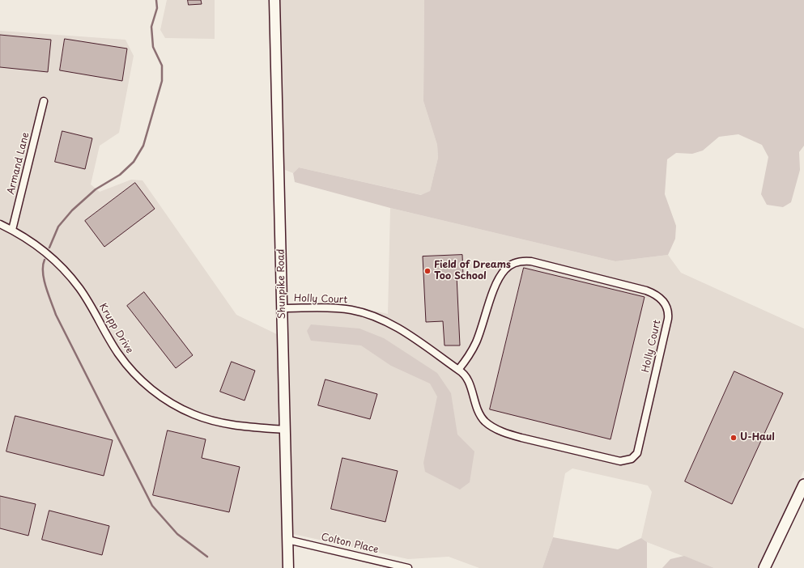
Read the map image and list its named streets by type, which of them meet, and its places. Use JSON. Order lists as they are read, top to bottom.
{
  "streets": {
    "street": [
      "Armand Lane",
      "Shunpike Road",
      "Holly Court",
      "Krupp Drive",
      "Colton Place"
    ]
  },
  "crossings": [
    ["Armand Lane", "Krupp Drive"],
    ["Shunpike Road", "Holly Court"],
    ["Shunpike Road", "Krupp Drive"],
    ["Shunpike Road", "Colton Place"]
  ],
  "places": ["Field of Dreams Too School", "U-Haul"]
}
